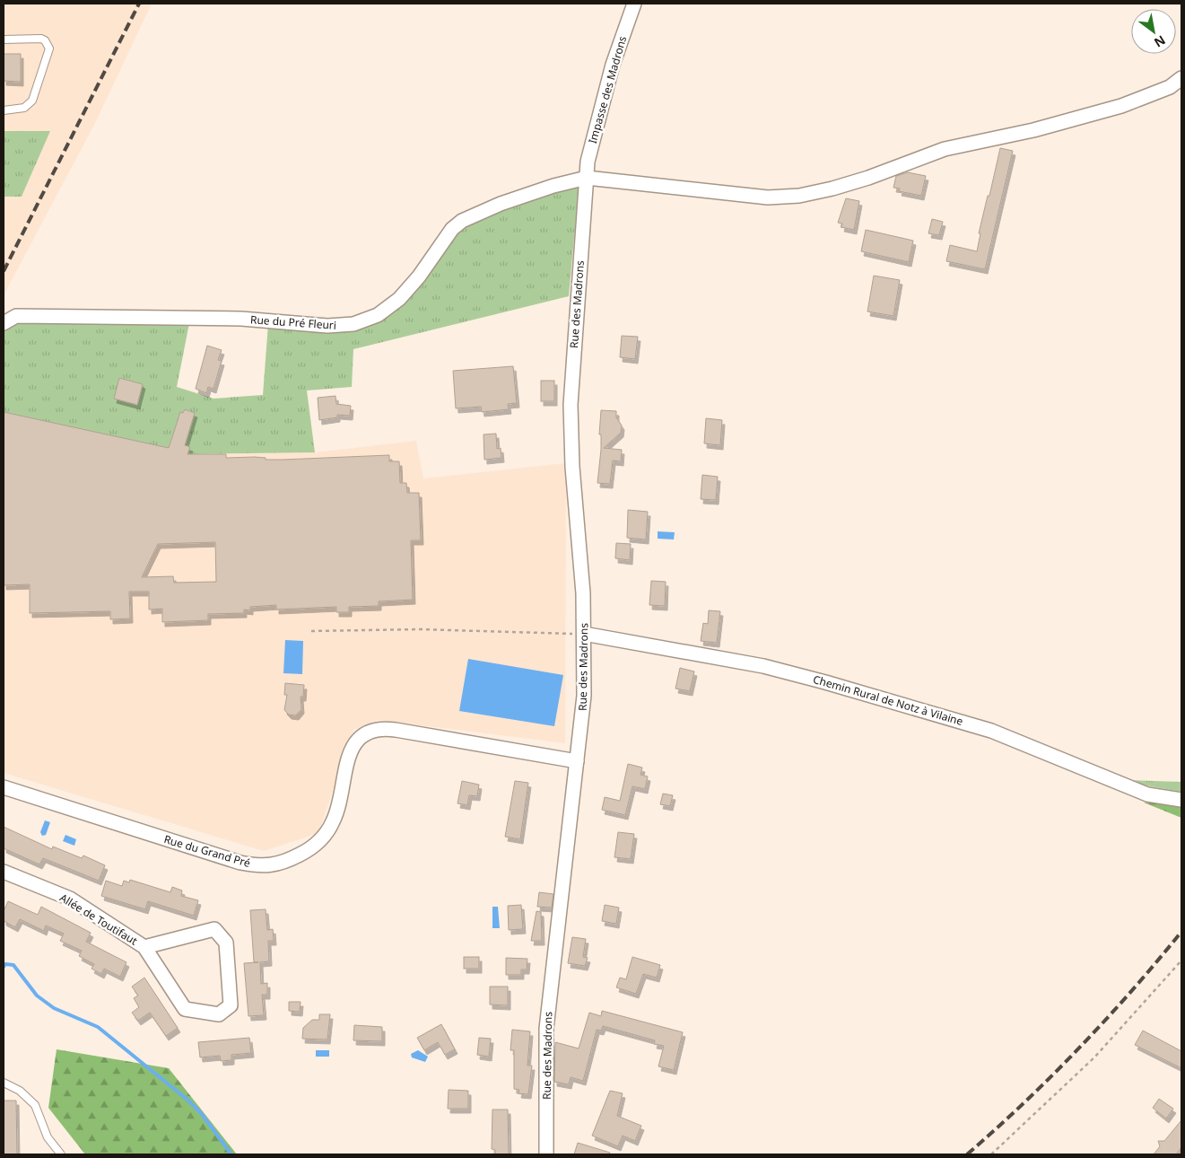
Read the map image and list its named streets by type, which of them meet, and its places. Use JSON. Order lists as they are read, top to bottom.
{
  "streets": {
    "street": [
      "Impasse des Madrons",
      "Rue des Madrons",
      "Rue du Pré Fleuri",
      "Chemin Rural de Notz à Vilaine",
      "Rue du Grand Pré",
      "Allée de Toutifaut"
    ]
  },
  "crossings": [
    ["Impasse des Madrons", "Rue des Madrons"],
    ["Impasse des Madrons", "Rue du Pré Fleuri"],
    ["Rue des Madrons", "Rue du Pré Fleuri"],
    ["Rue des Madrons", "Chemin Rural de Notz à Vilaine"],
    ["Rue des Madrons", "Rue du Grand Pré"]
  ],
  "north": "bottom right"
}
